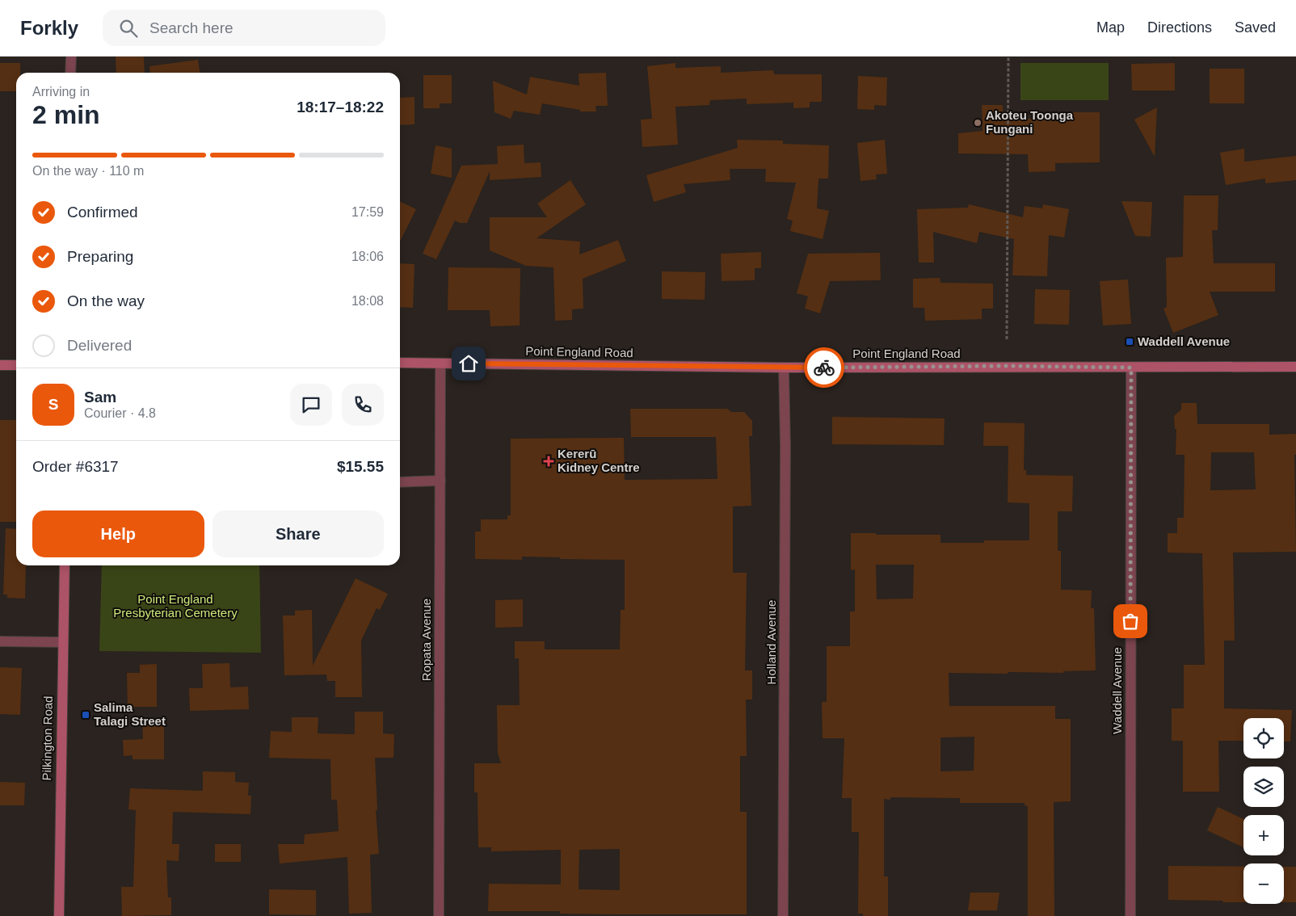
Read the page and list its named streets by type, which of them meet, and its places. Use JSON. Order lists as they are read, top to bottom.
{
  "streets": {
    "street": [
      "Point England Road",
      "Ropata Avenue",
      "Holland Avenue",
      "Waddell Avenue",
      "Pilkington Road"
    ]
  },
  "crossings": [
    ["Point England Road", "Ropata Avenue"],
    ["Point England Road", "Holland Avenue"],
    ["Point England Road", "Waddell Avenue"]
  ],
  "parks": ["Point England Presbyterian Cemetery"],
  "places": {
    "other": ["Akoteu Toonga Fungani"],
    "transit": ["Waddell Avenue", "Salima Talagi Street"],
    "health": ["Kererū Kidney Centre"]
  },
  "page": {
    "header": "Forkly",
    "search": "Search here",
    "nav": ["Map", "Directions", "Saved"],
    "heading": ["2 min", "Arriving in", "18:17–18:22"],
    "panel": [
      "Sam",
      "Courier · 4.8",
      "Order #6317",
      "$15.55"
    ],
    "bar": "On the way · 110 m",
    "list": [
      ["Confirmed", "17:59"],
      ["Preparing", "18:06"],
      ["On the way", "18:08"],
      "Delivered"
    ],
    "round": "S",
    "buttons": ["Help", "Share"],
    "map_buttons": ["+", "−"]
  }
}
